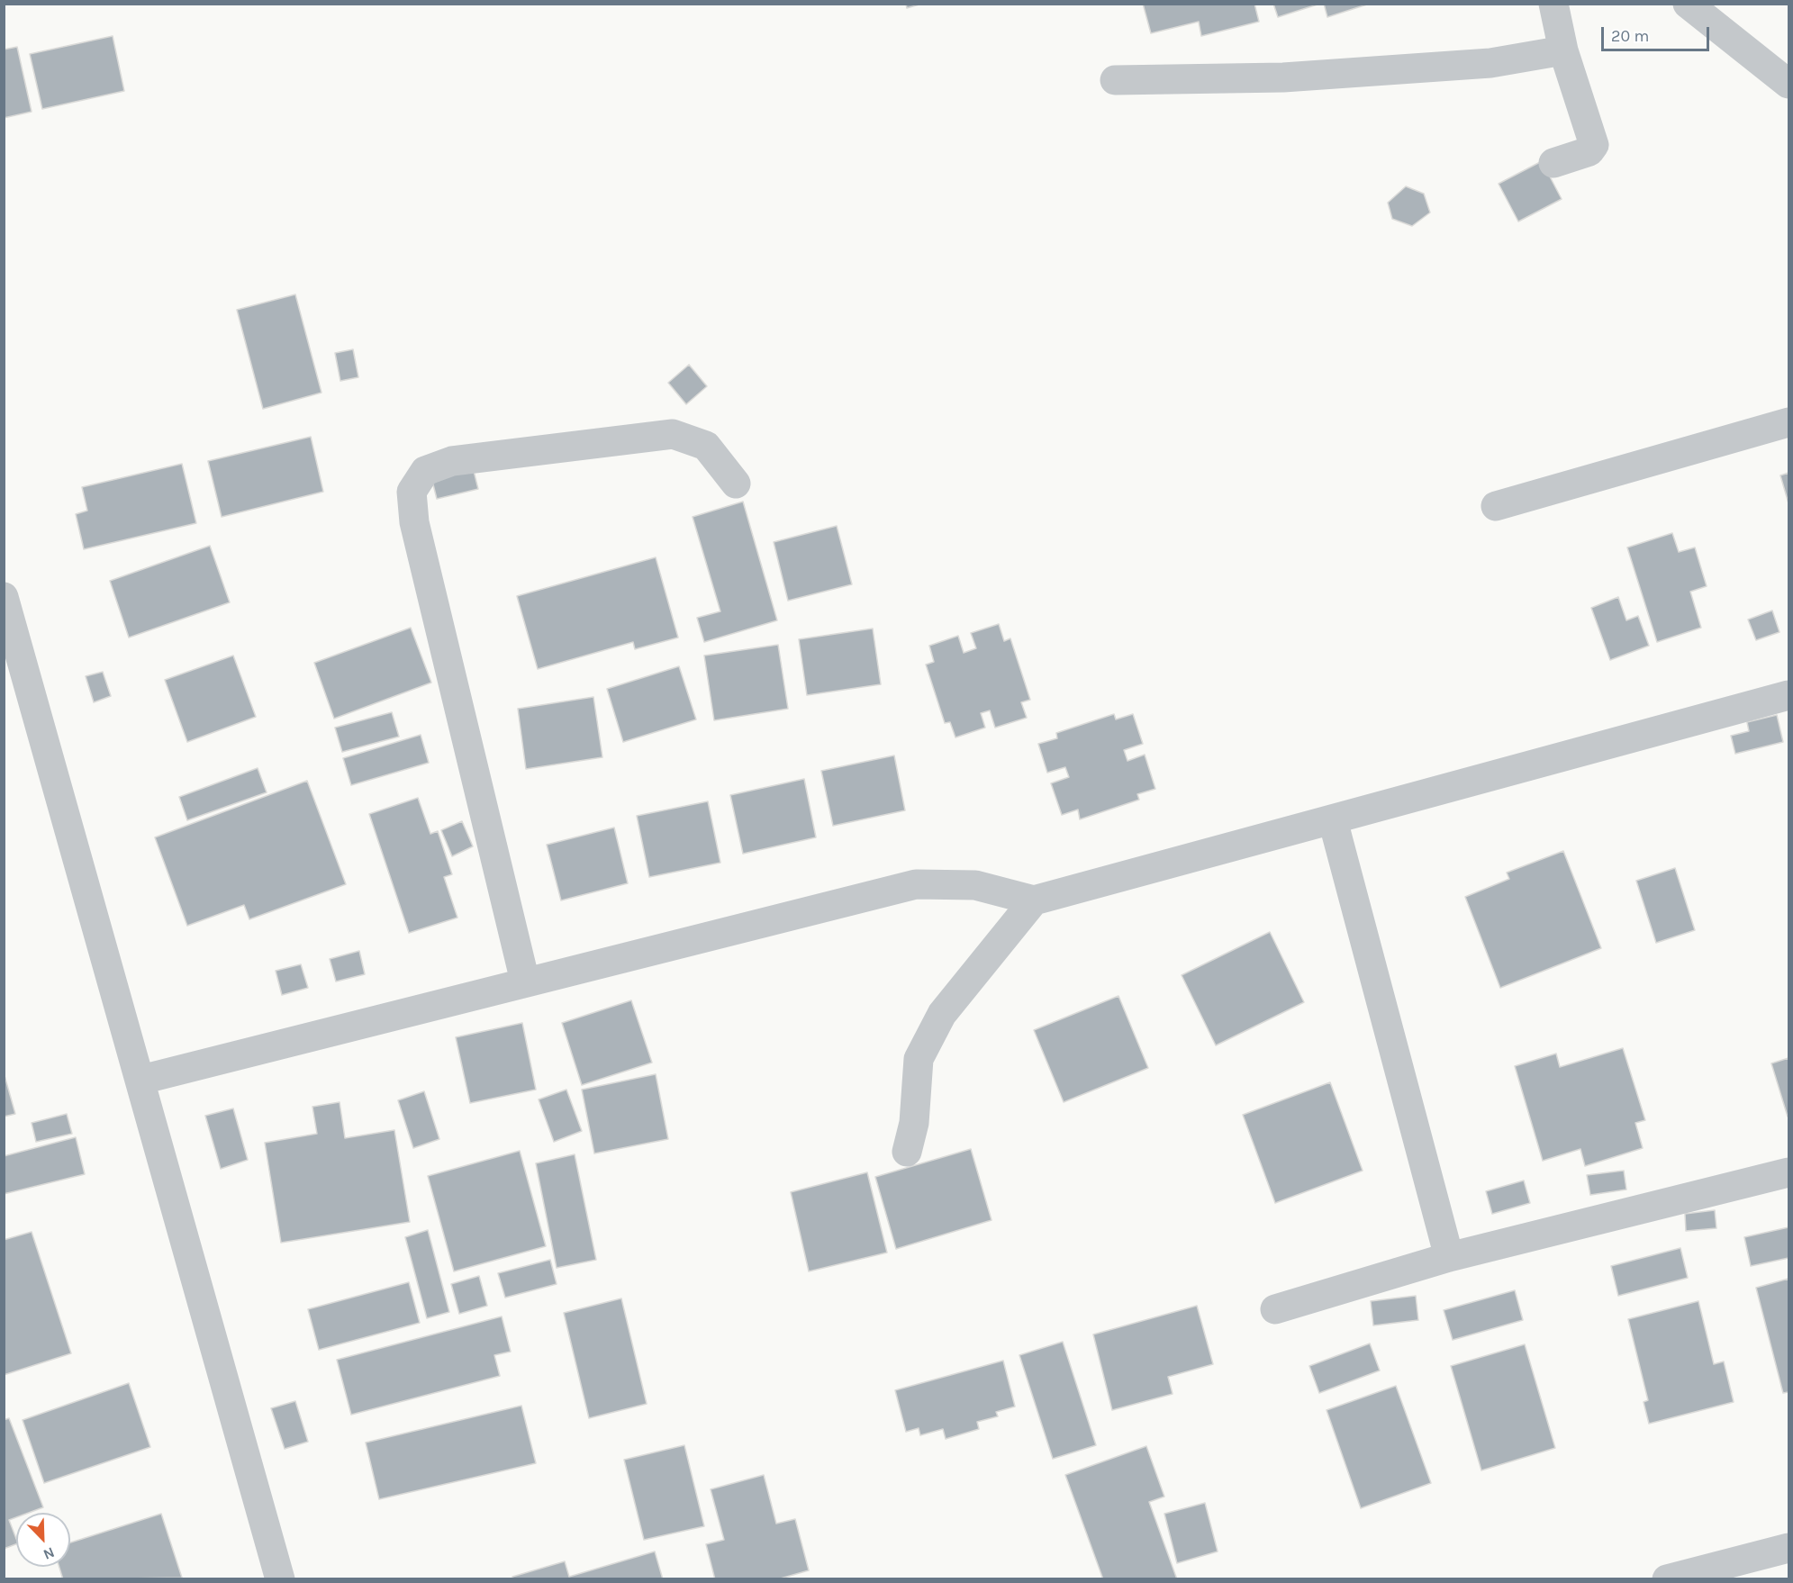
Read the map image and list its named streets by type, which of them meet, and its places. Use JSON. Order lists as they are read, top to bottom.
{
  "scale_bar": "20 m",
  "north": "bottom right"
}
